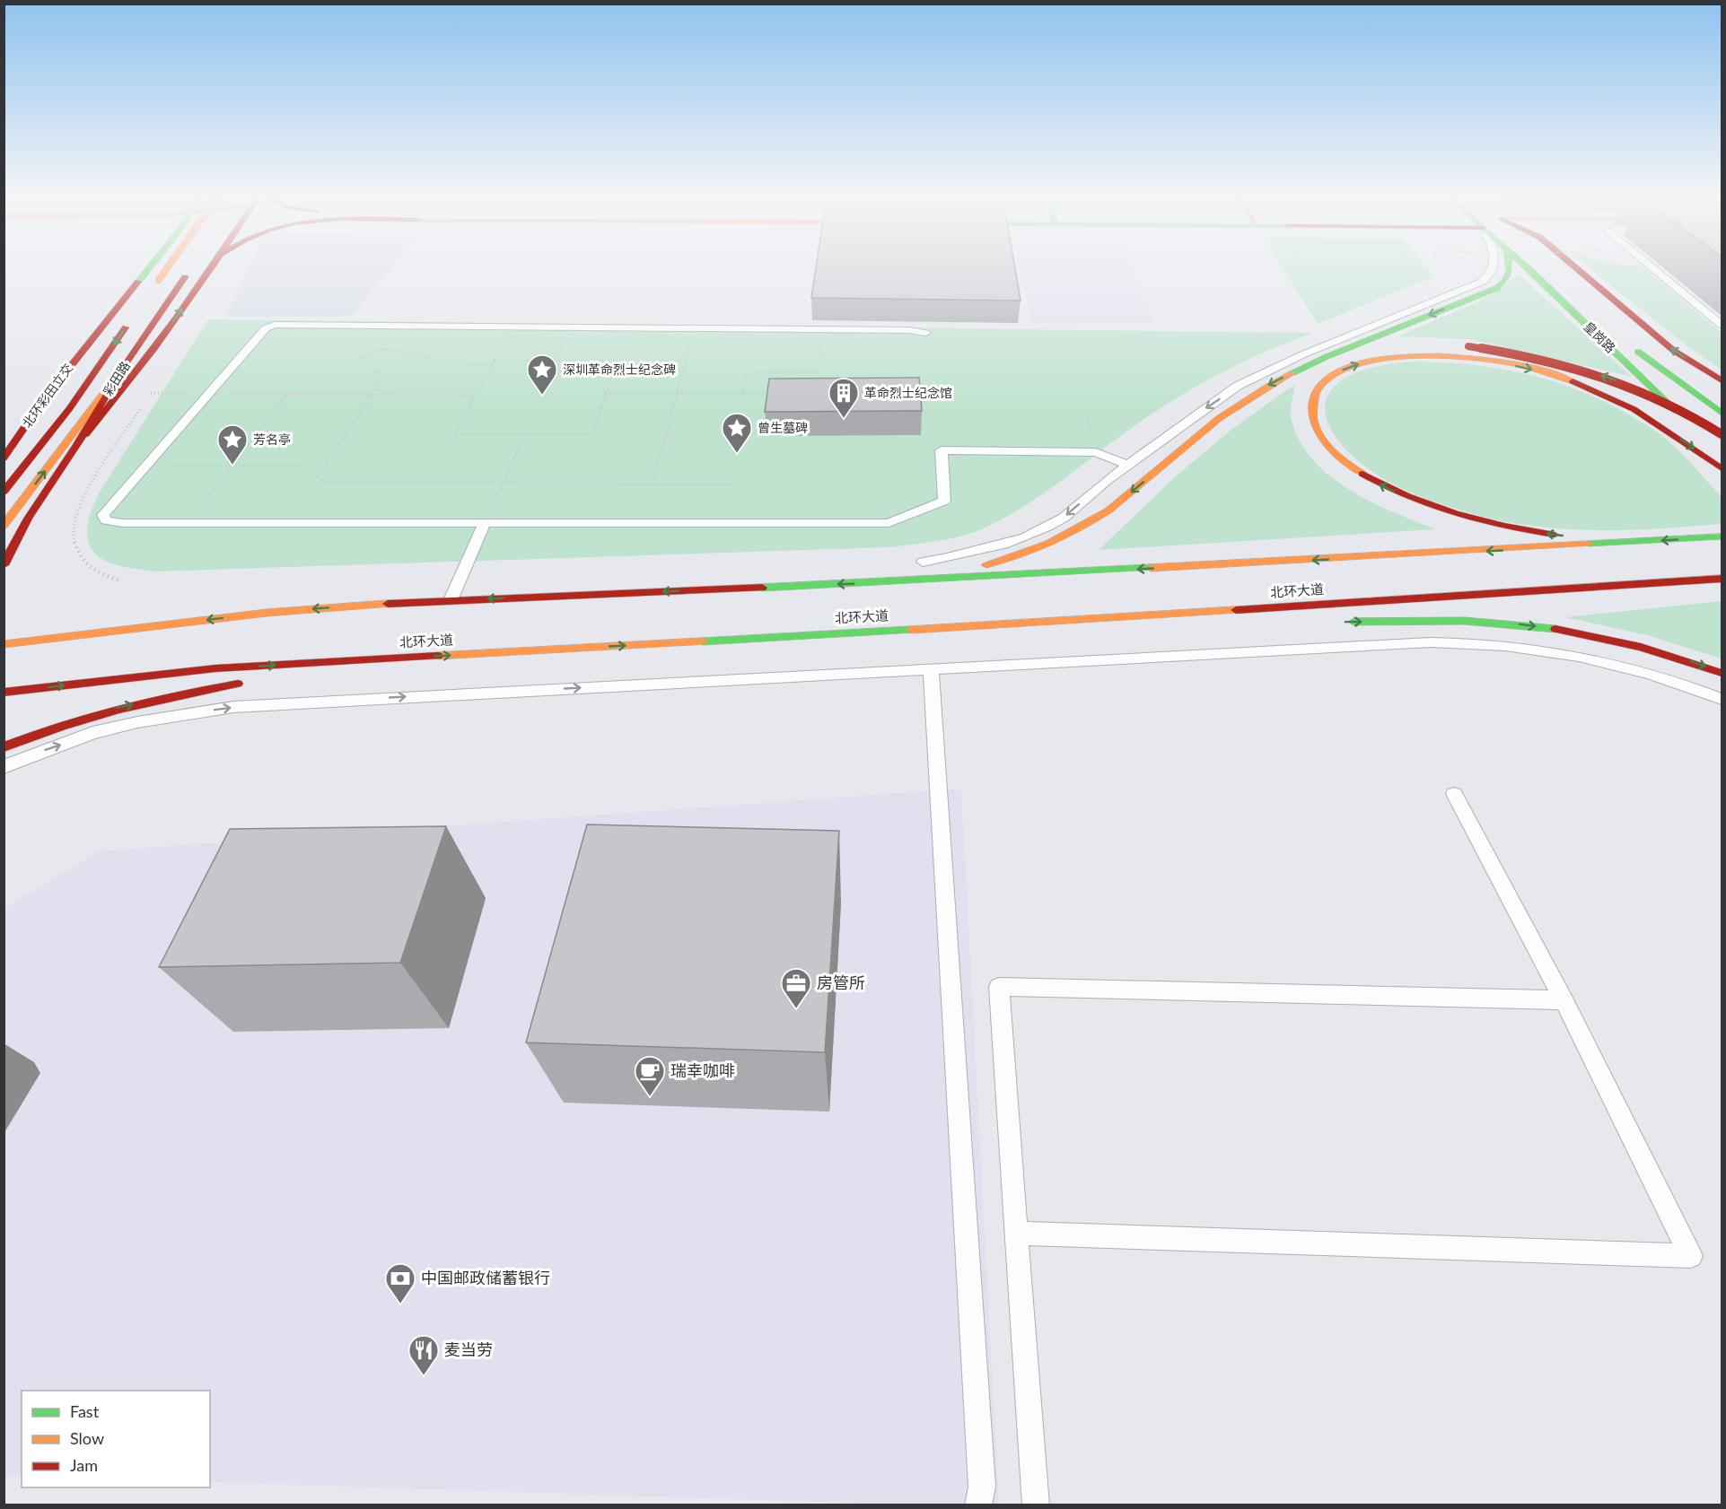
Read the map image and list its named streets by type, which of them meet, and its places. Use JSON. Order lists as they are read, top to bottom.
{
  "streets": {
    "main road": [
      "皇岗路",
      "彩田路",
      "北环彩田立交",
      "北环大道"
    ]
  },
  "places": {
    "place": ["深圳革命烈士纪念碑", "曾生墓碑", "芳名亭"],
    "building": ["革命烈士纪念馆"],
    "office": ["房管所"],
    "cafe": ["瑞幸咖啡"],
    "bank": ["中国邮政储蓄银行"],
    "restaurant": ["麦当劳"]
  },
  "legend": ["Fast", "Slow", "Jam"]
}
